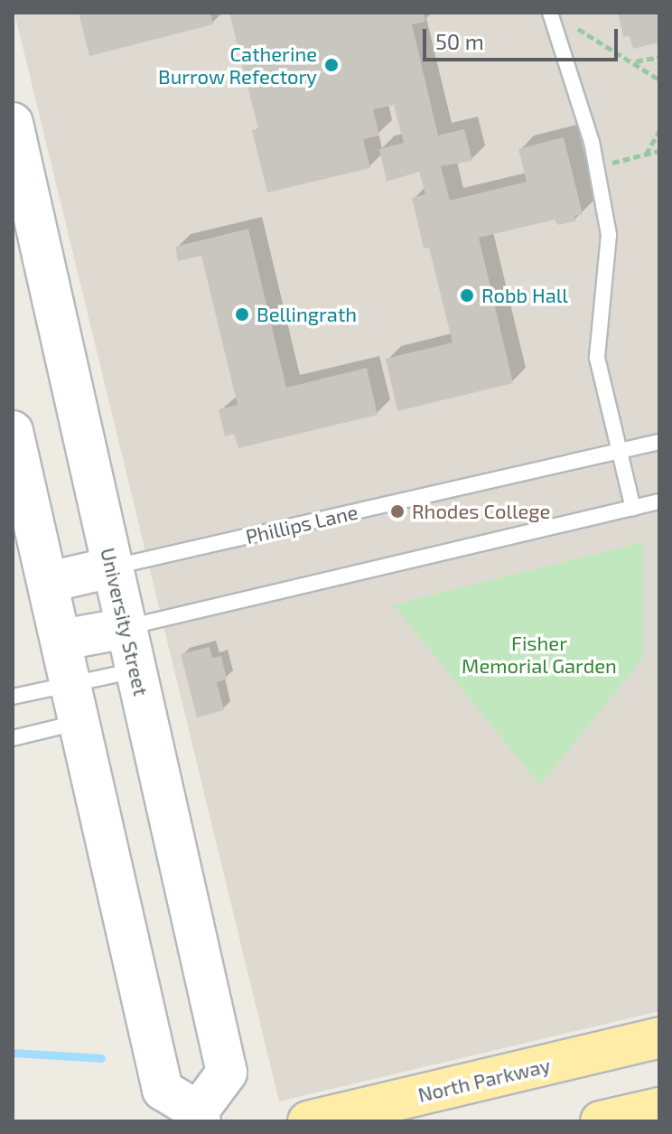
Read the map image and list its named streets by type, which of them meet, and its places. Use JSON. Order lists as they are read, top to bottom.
{
  "streets": {
    "main road": ["University Street", "North Parkway"],
    "lane": ["Phillips Lane"]
  },
  "crossings": [
    ["Phillips Lane", "University Street"]
  ],
  "parks": ["Fisher Memorial Garden"],
  "places": [
    "Catherine Burrow Refectory",
    "Robb Hall",
    "Bellingrath",
    "Rhodes College"
  ],
  "scale_bar": "50 m"
}
